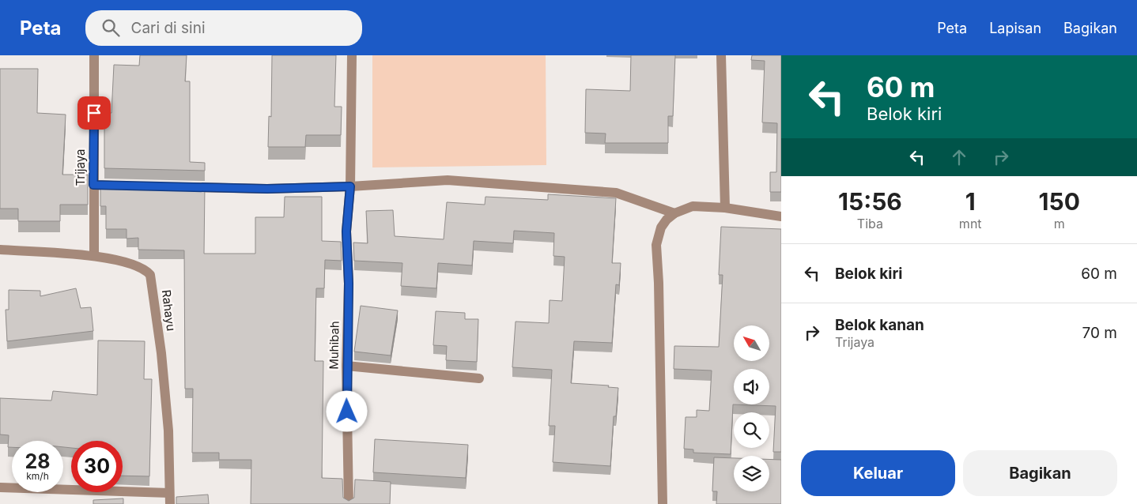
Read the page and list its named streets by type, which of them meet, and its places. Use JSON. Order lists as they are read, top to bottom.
{
  "streets": {
    "street": ["Trijaya", "Rahayu", "Muhibah"]
  },
  "crossings": [
    ["Trijaya", "Rahayu"]
  ],
  "north": "top left",
  "page": {
    "header": "Peta",
    "search": "Cari di sini",
    "nav": ["Peta", "Lapisan", "Bagikan"],
    "turn": ["60 m", "Belok kiri"],
    "eta": [
      "15:56",
      "Tiba",
      "1",
      "mnt",
      "150",
      "m"
    ],
    "list": [
      {
        "name": "Belok kiri",
        "value": "60 m"
      },
      {
        "name": "Belok kanan",
        "note": "Trijaya",
        "value": "70 m"
      }
    ],
    "speed": "28 km/h",
    "limit": "30",
    "buttons": ["Keluar", "Bagikan"]
  }
}
